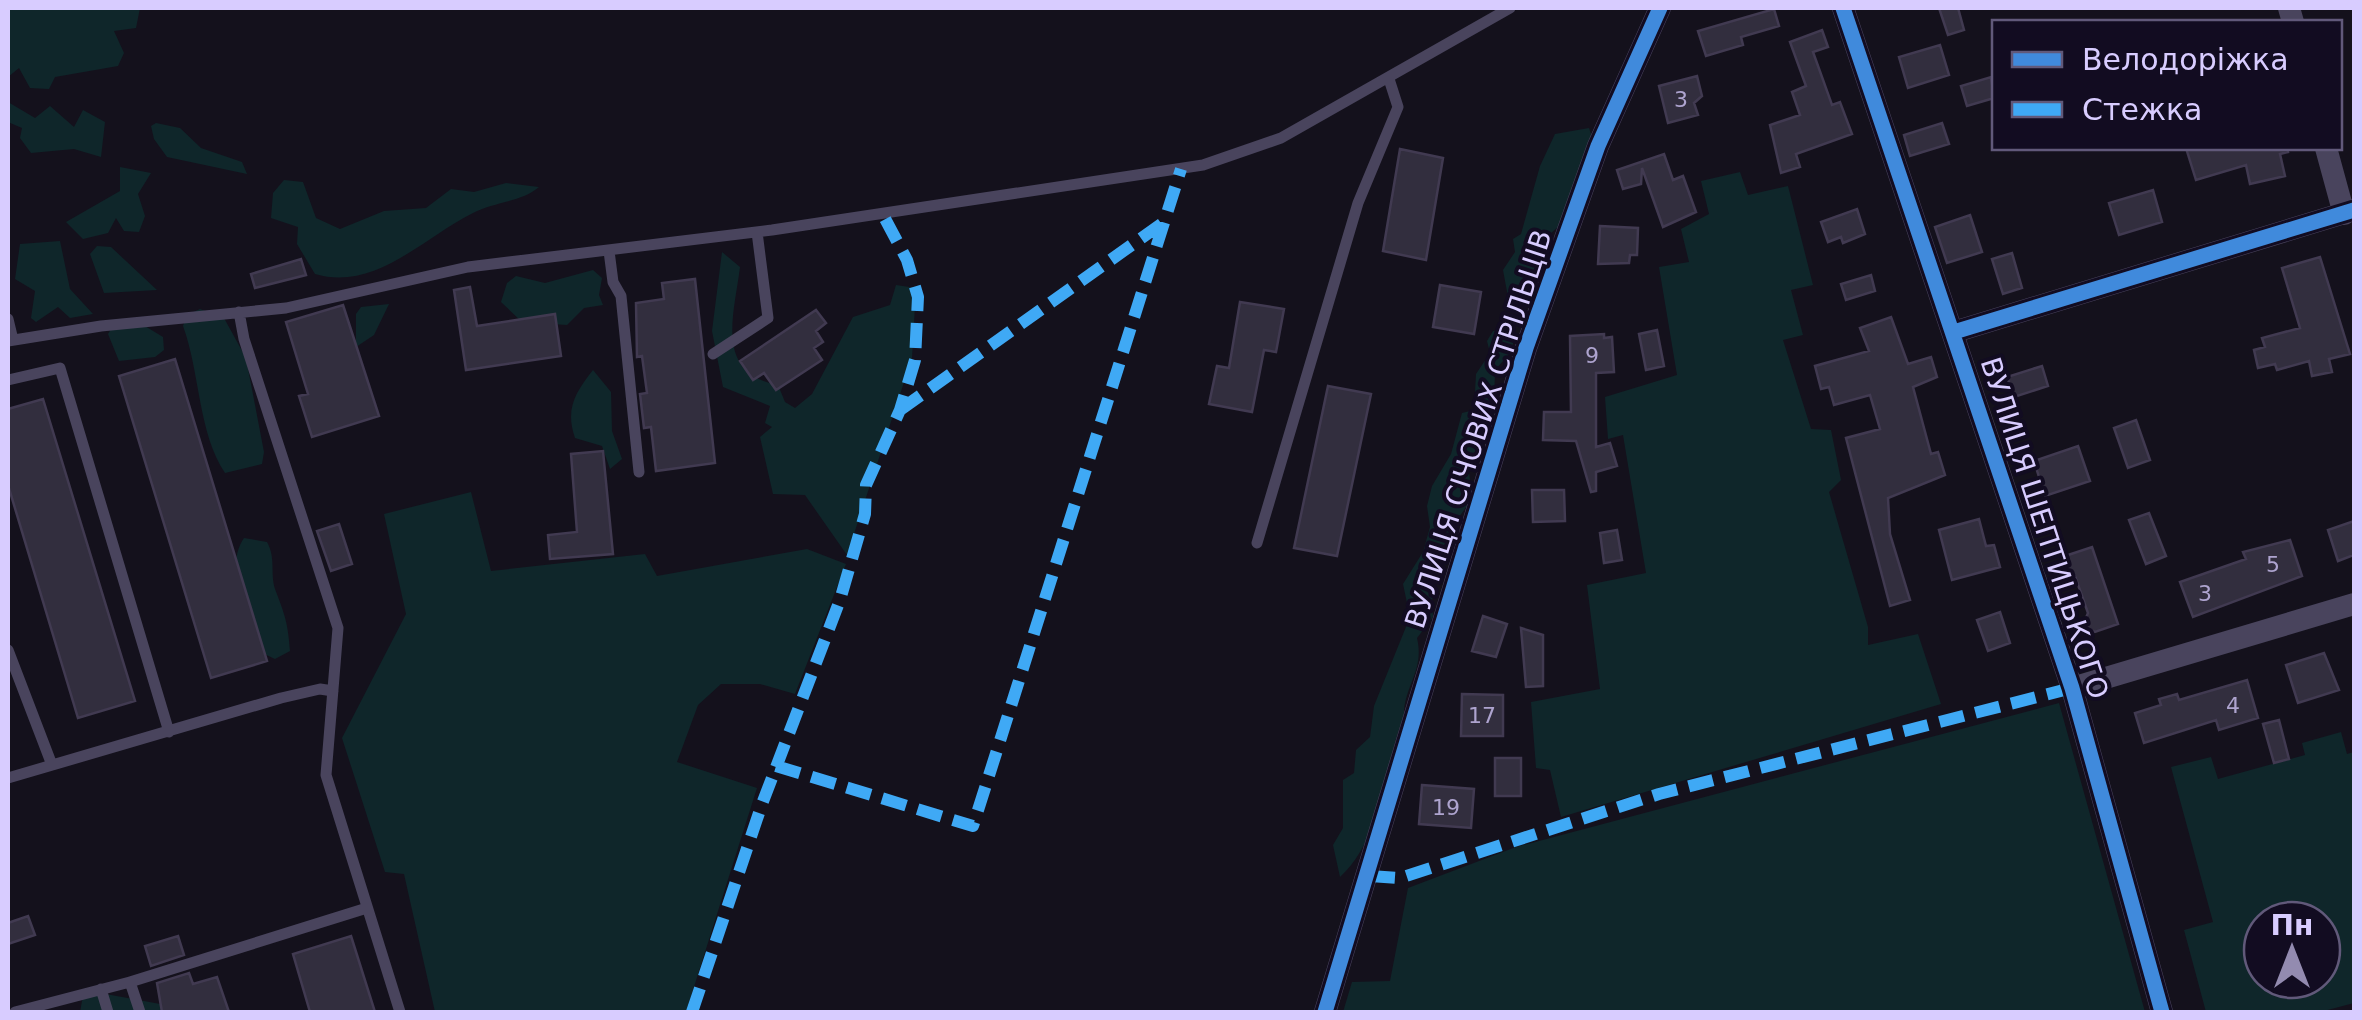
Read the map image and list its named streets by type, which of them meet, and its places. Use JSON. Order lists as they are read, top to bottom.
{
  "streets": {
    "street": ["ВУЛИЦЯ СІЧОВИХ СТРІЛЬЦІВ", "ВУЛИЦЯ ШЕПТИЦЬКОГО"]
  },
  "house_numbers": [
    "3",
    "9",
    "5",
    "3",
    "4",
    "17",
    "19"
  ],
  "legend": ["Велодоріжка", "Стежка"],
  "north": "top"
}
